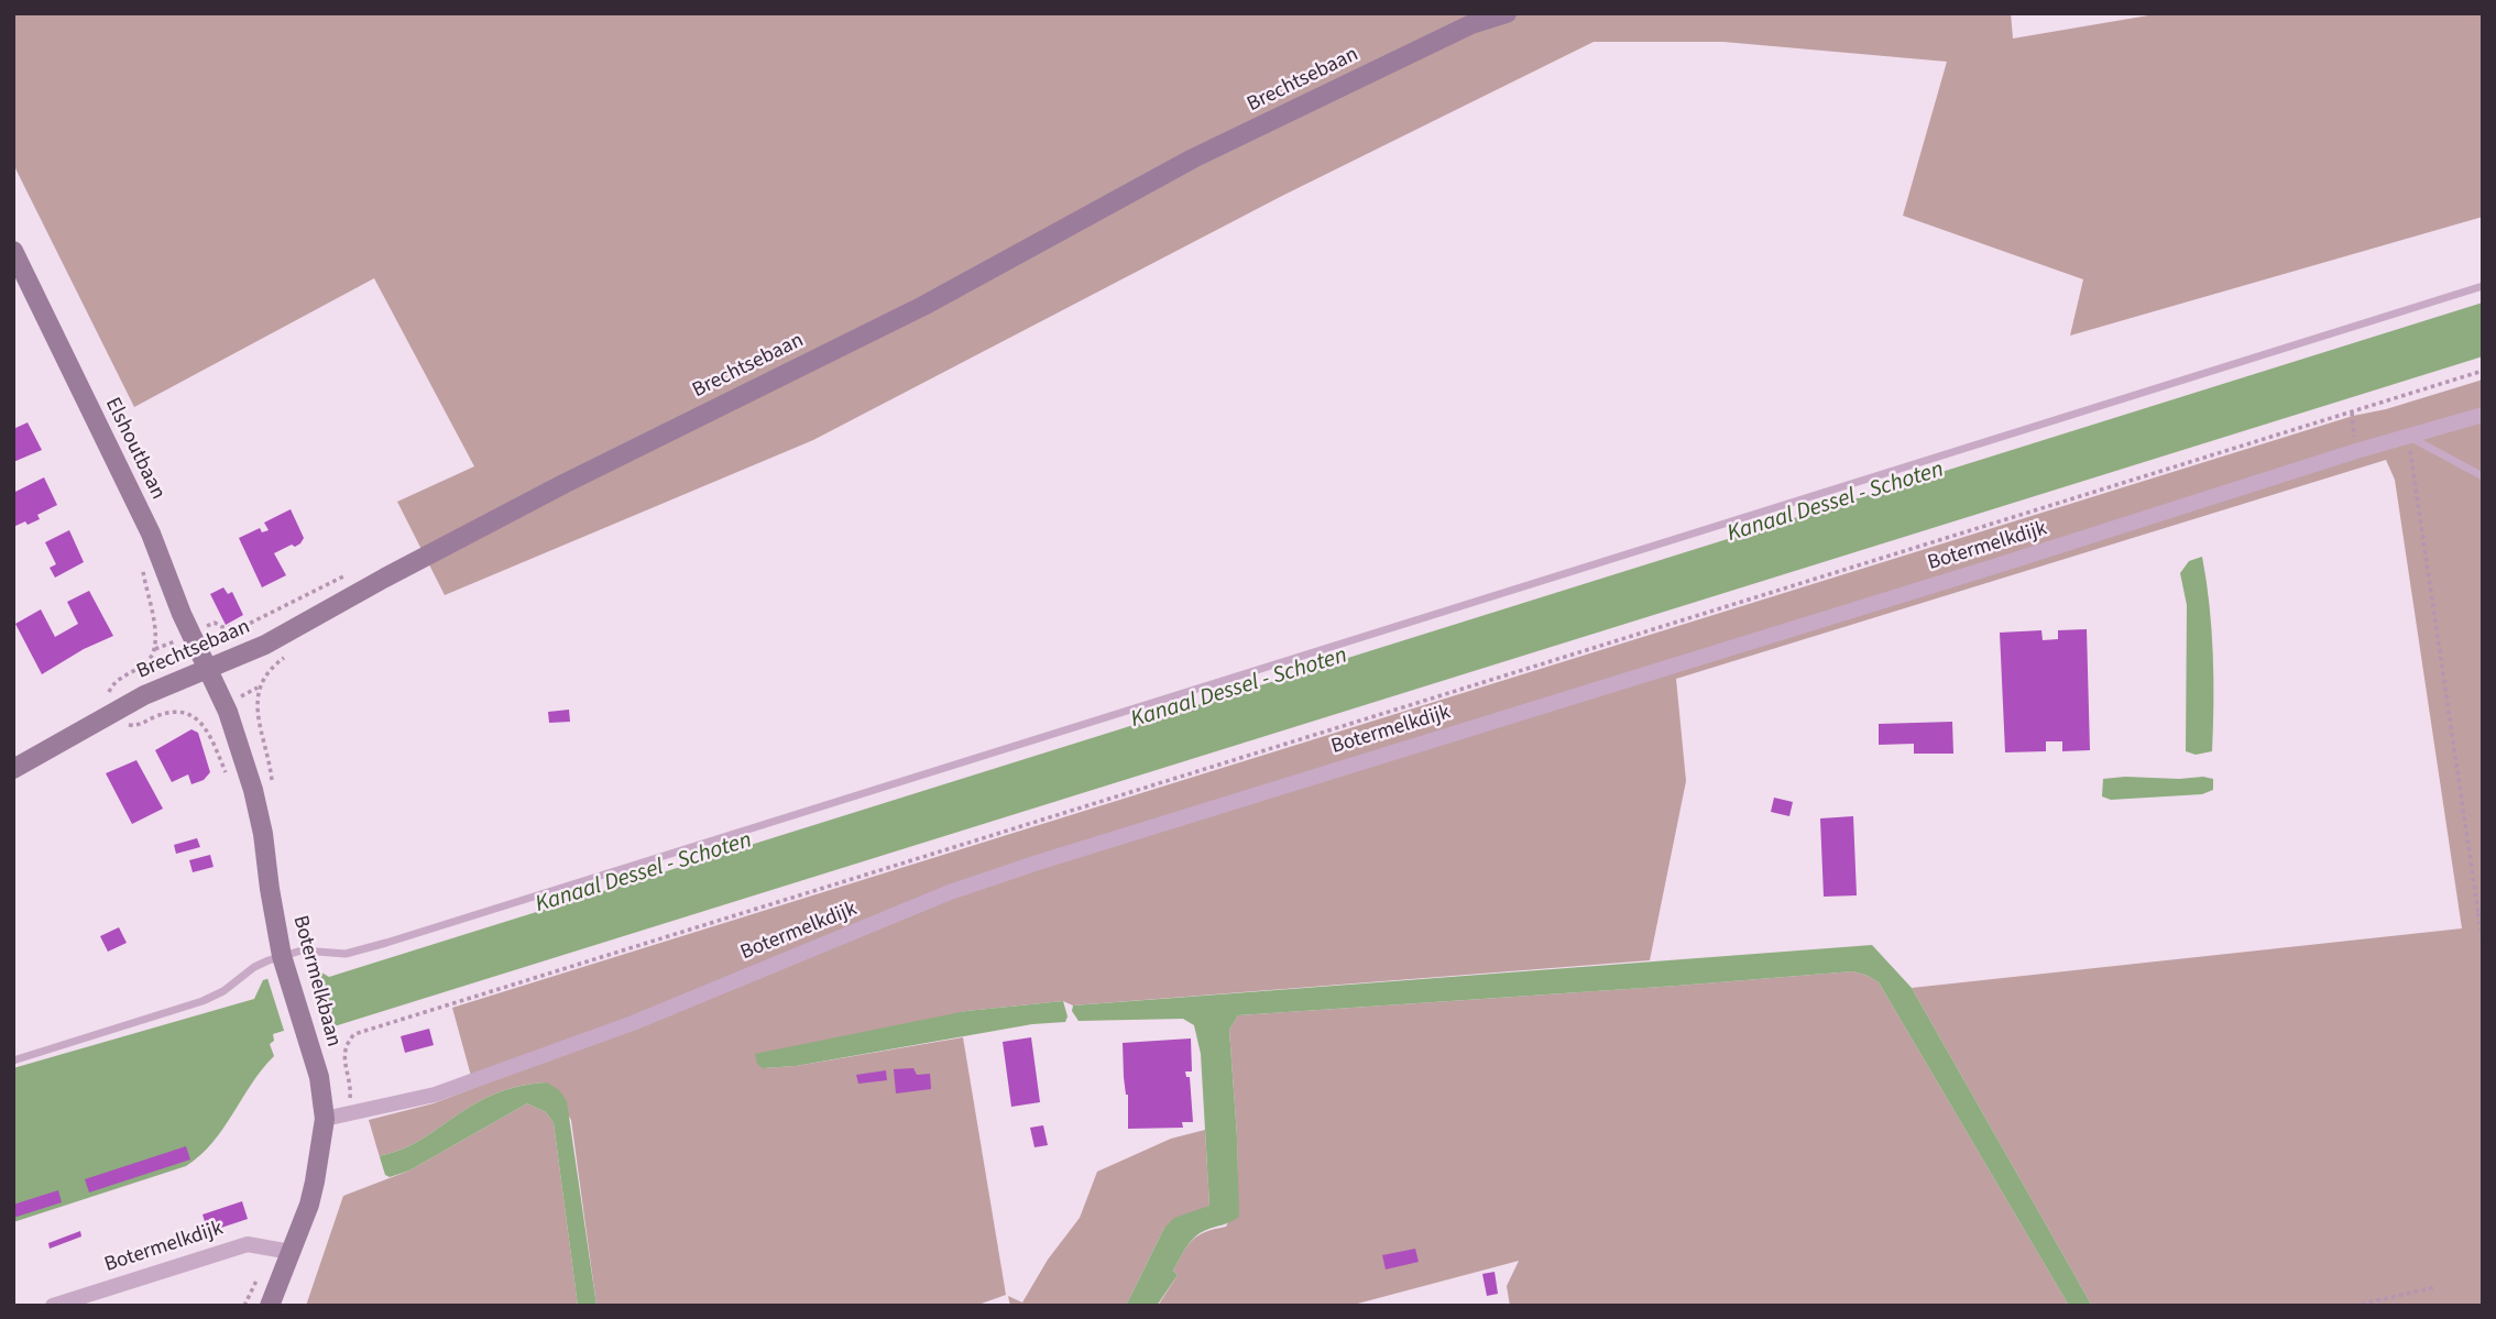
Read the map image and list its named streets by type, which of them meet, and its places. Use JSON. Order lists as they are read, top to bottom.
{
  "streets": {
    "main road": ["Brechtsebaan", "Elshoutbaan", "Botermelkbaan"],
    "street": ["Botermelkdijk"]
  },
  "crossings": [
    ["Brechtsebaan", "Elshoutbaan"],
    ["Brechtsebaan", "Botermelkbaan"],
    ["Elshoutbaan", "Botermelkbaan"],
    ["Botermelkdijk", "Botermelkbaan"]
  ],
  "water": ["Kanaal Dessel - Schoten"]
}
